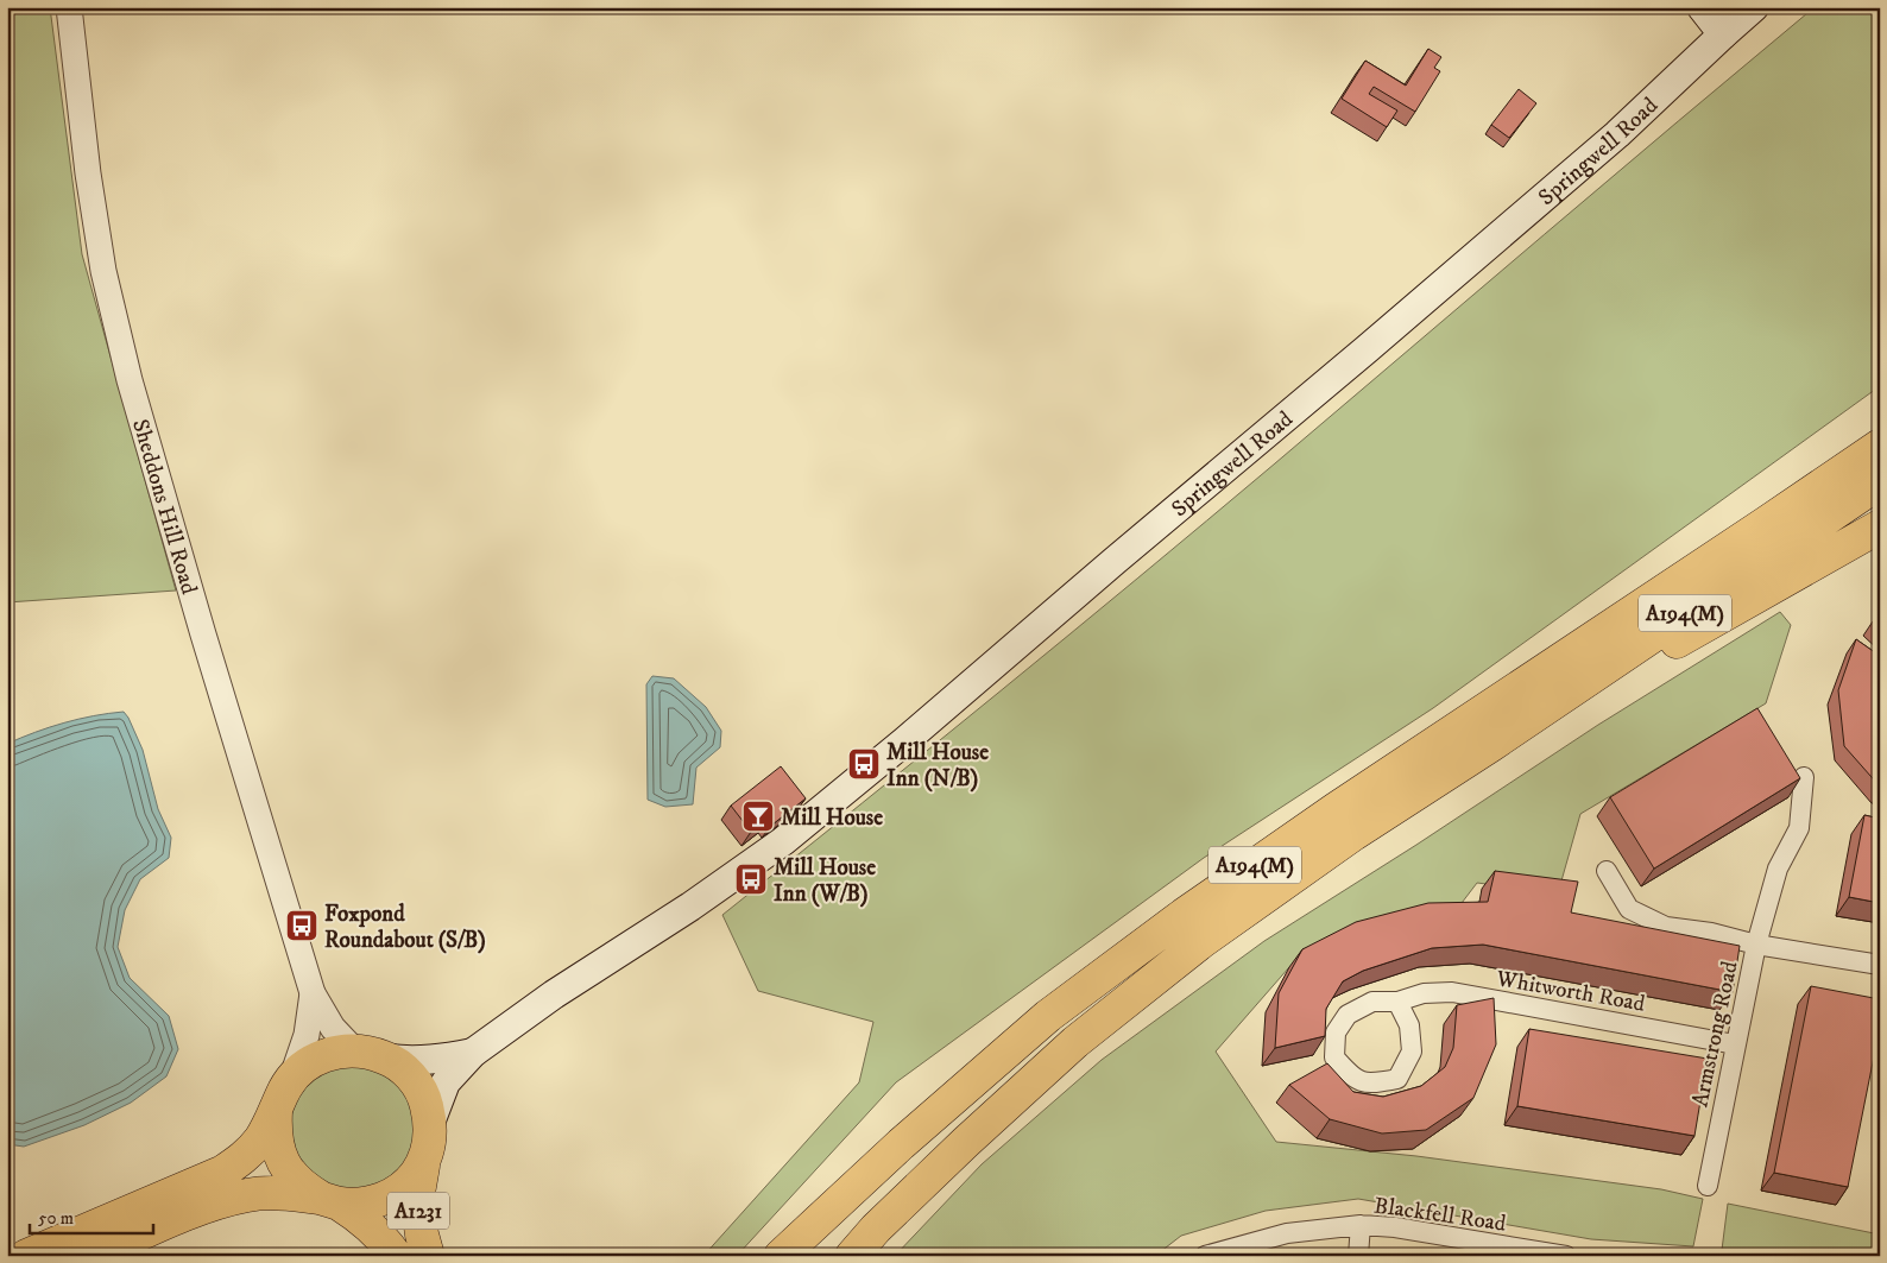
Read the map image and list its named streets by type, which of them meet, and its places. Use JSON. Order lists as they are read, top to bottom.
{
  "streets": {
    "highway": ["A194(M)", "A1231"],
    "main road": ["Springwell Road"],
    "street": [
      "Sheddons Hill Road",
      "Whitworth Road",
      "Armstrong Road",
      "Blackfell Road"
    ]
  },
  "crossings": [
    ["Whitworth Road", "Armstrong Road"]
  ],
  "places": {
    "bus stop": ["Mill House Inn (N/B)", "Mill House Inn (W/B)", "Foxpond Roundabout (S/B)"],
    "bar": ["Mill House"]
  },
  "scale_bar": "50 m"
}
